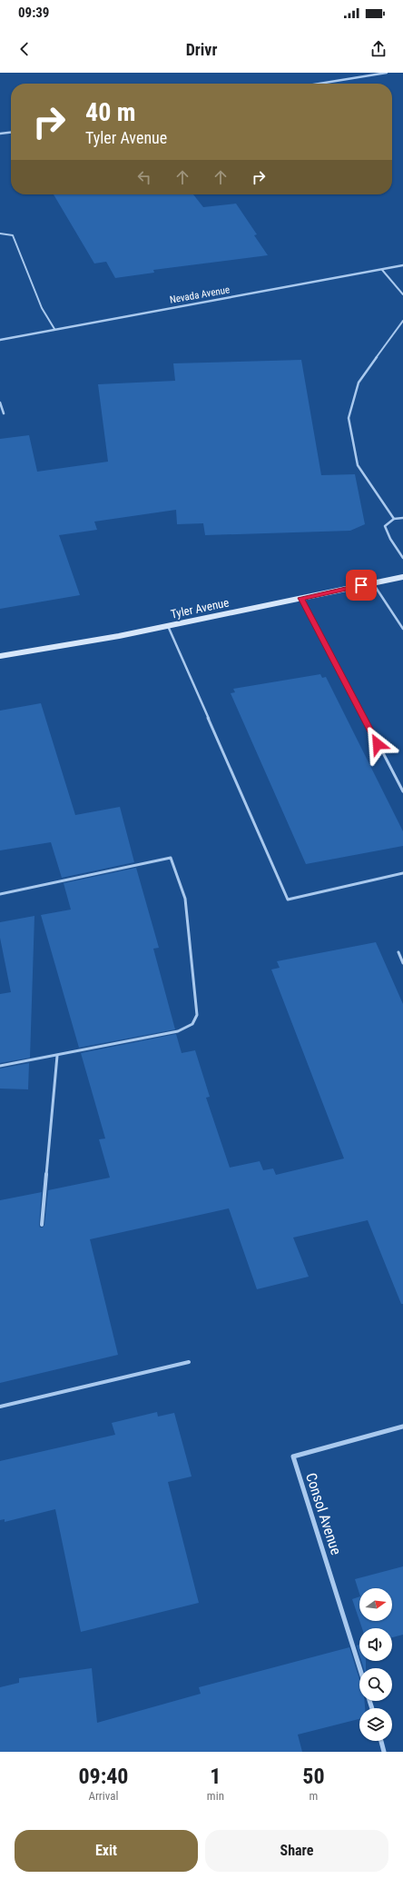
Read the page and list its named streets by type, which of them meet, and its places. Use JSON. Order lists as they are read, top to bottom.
{
  "streets": {
    "main road": ["Tyler Avenue"],
    "street": ["Nevada Avenue", "Consol Avenue"]
  },
  "north": "right",
  "page": {
    "status": "09:39",
    "header": "Drivr",
    "turn": ["40 m", "Tyler Avenue"],
    "eta": [
      "09:40",
      "Arrival",
      "1",
      "min",
      "50",
      "m"
    ],
    "buttons": ["Exit", "Share"]
  }
}
